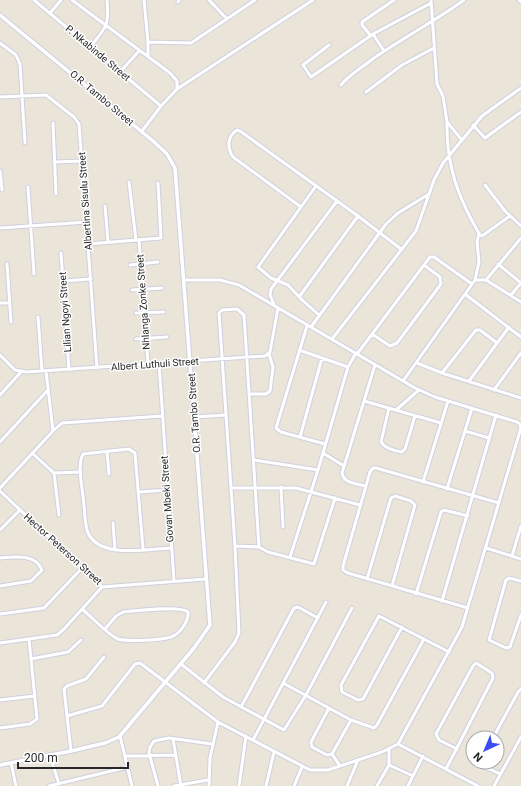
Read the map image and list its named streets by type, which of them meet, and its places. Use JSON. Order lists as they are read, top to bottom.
{
  "streets": {
    "street": [
      "P. Nkabinde Street",
      "O.R. Tambo Street",
      "Albertina Sisulu Street",
      "Nhlanga Zonke Street",
      "Lilian Ngoyi Street",
      "Albert Luthuli Street",
      "Govan Mbeki Street",
      "Hector Peterson Street"
    ]
  },
  "crossings": [
    ["O.R. Tambo Street", "Albert Luthuli Street"],
    ["O.R. Tambo Street", "Hector Peterson Street"],
    ["Albertina Sisulu Street", "Nhlanga Zonke Street"],
    ["Albertina Sisulu Street", "Albert Luthuli Street"],
    ["Nhlanga Zonke Street", "Albert Luthuli Street"],
    ["Lilian Ngoyi Street", "Albert Luthuli Street"],
    ["Albert Luthuli Street", "Govan Mbeki Street"],
    ["Govan Mbeki Street", "Hector Peterson Street"]
  ],
  "scale_bar": "200 m",
  "north": "bottom left"
}
